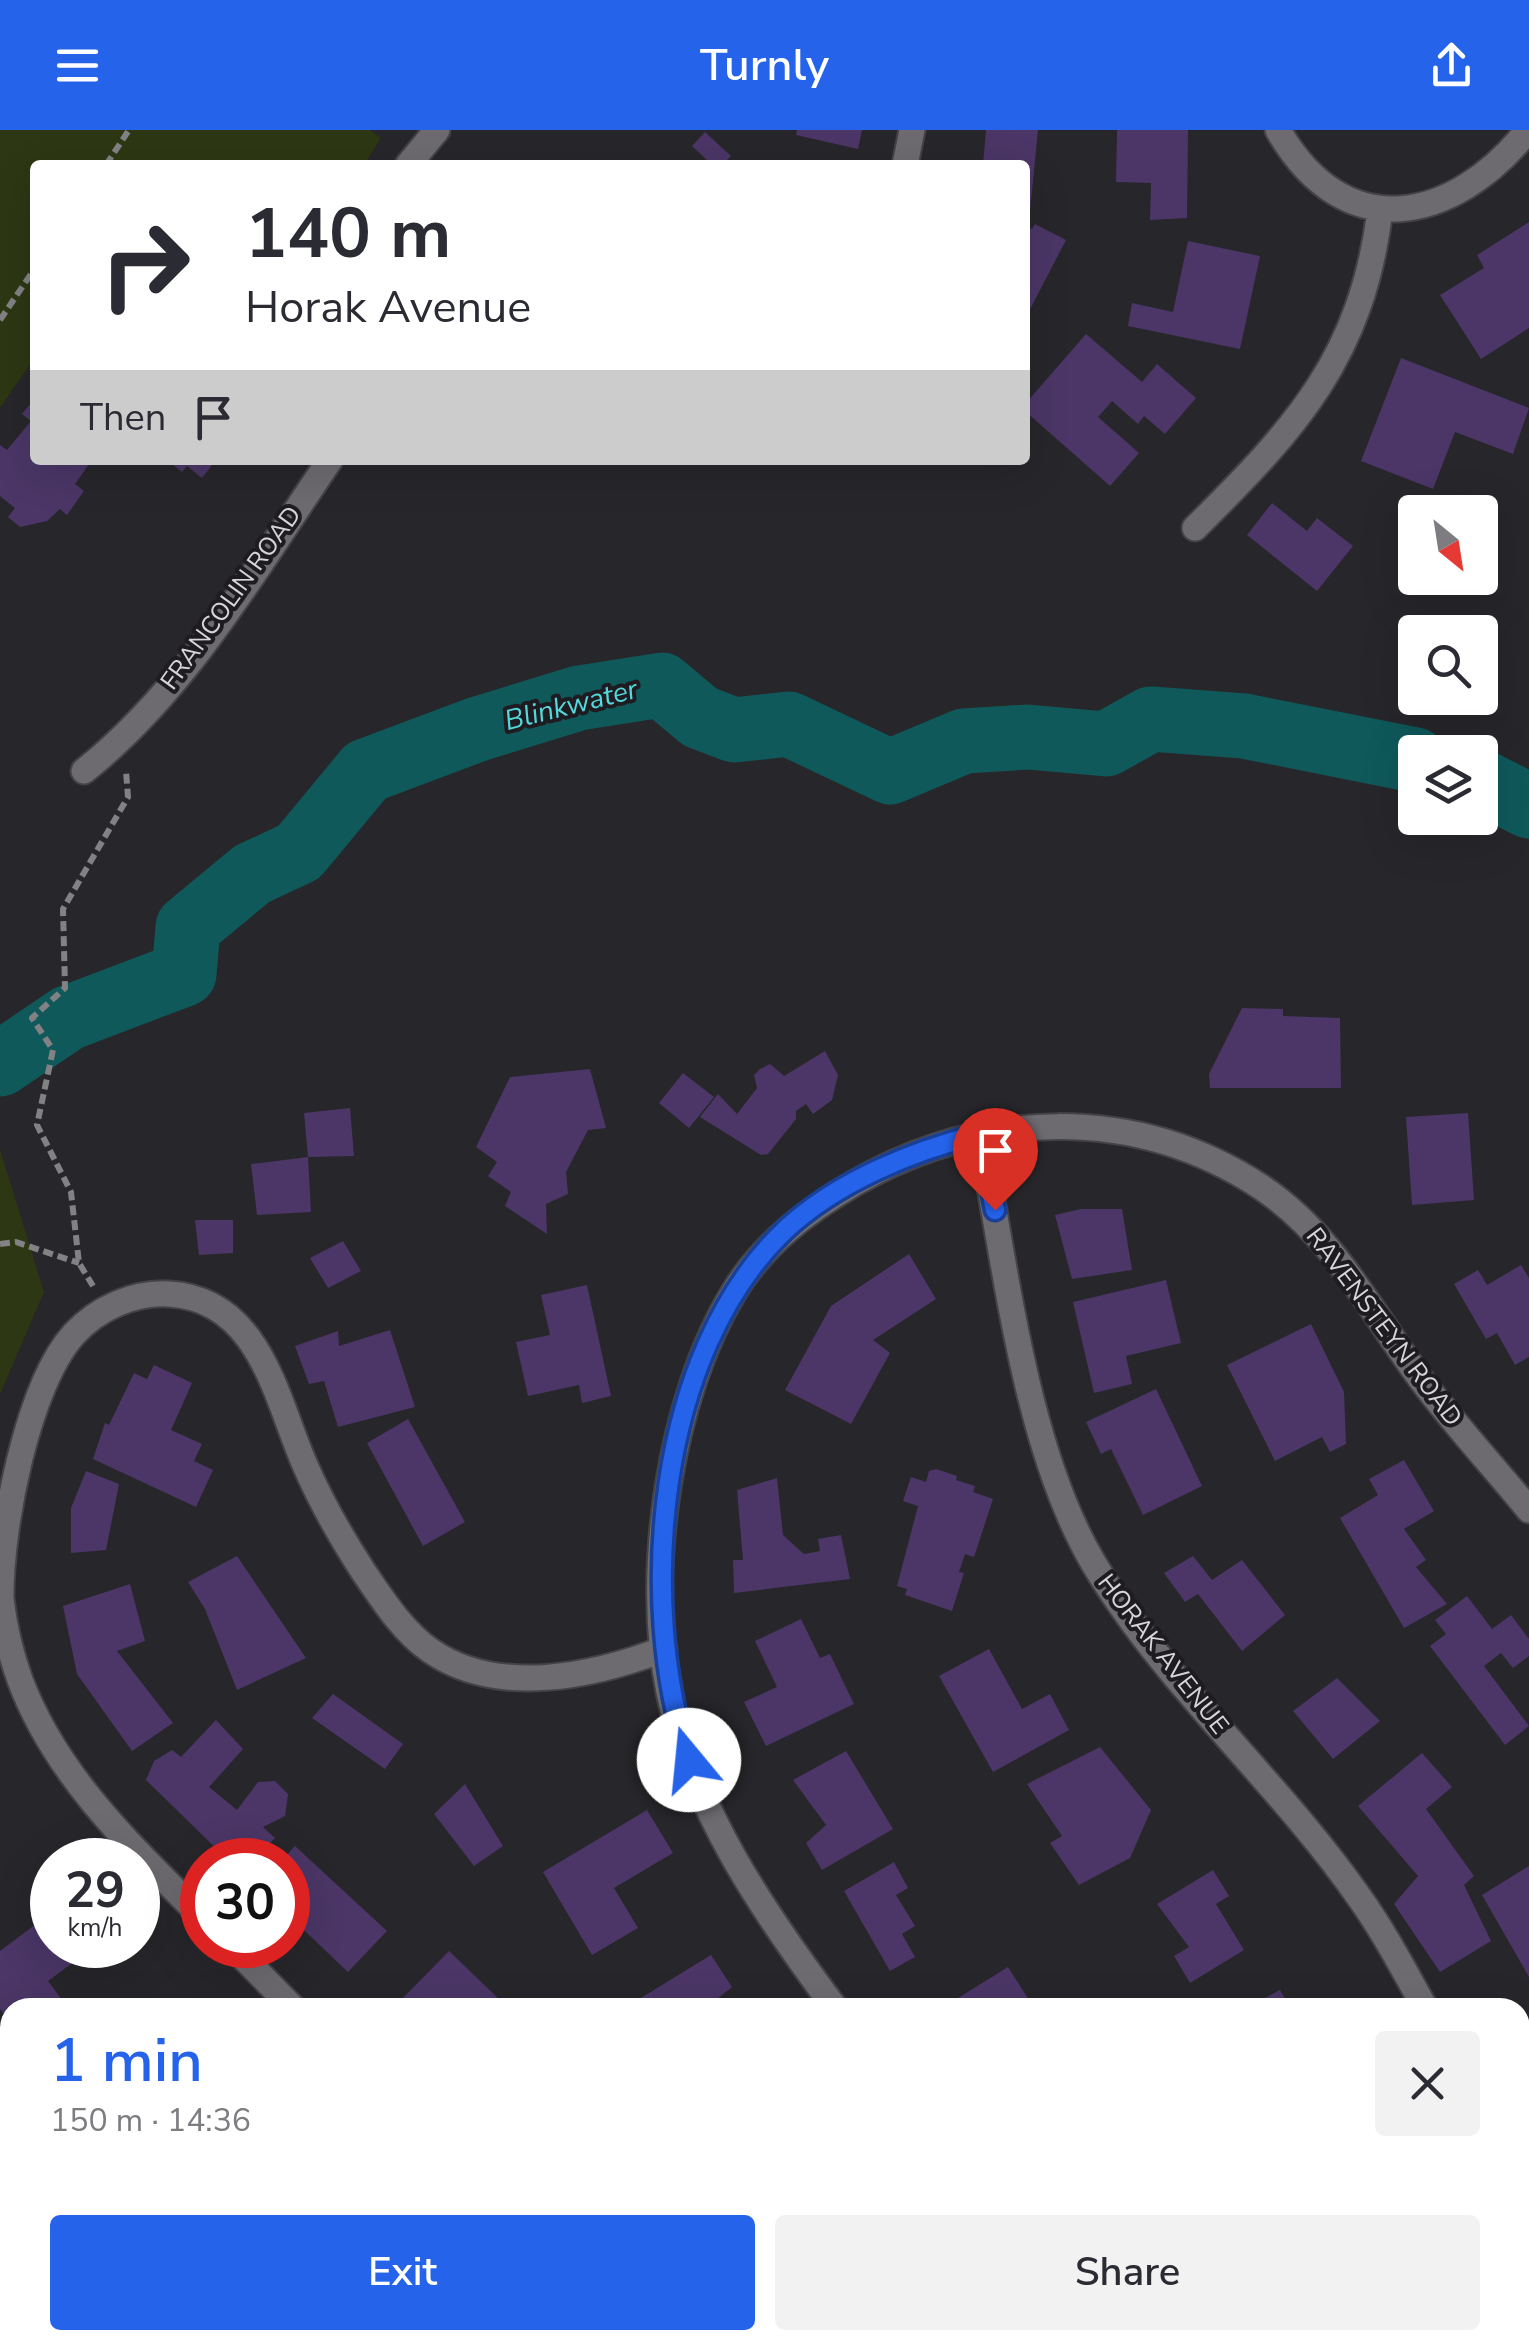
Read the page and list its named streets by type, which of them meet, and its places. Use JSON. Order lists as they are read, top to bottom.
{
  "streets": {
    "street": ["FRANCOLIN ROAD", "RAVENSTEYN ROAD", "HORAK AVENUE"]
  },
  "crossings": [
    ["RAVENSTEYN ROAD", "HORAK AVENUE"]
  ],
  "water": ["Blinkwater"],
  "north": "bottom right",
  "page": {
    "header": "Turnly",
    "turn": ["140 m", "Horak Avenue"],
    "then": "Then",
    "speed": "29 km/h",
    "limit": "30",
    "heading": ["1 min", "150 m · 14:36"],
    "buttons": ["Exit", "Share"]
  }
}
